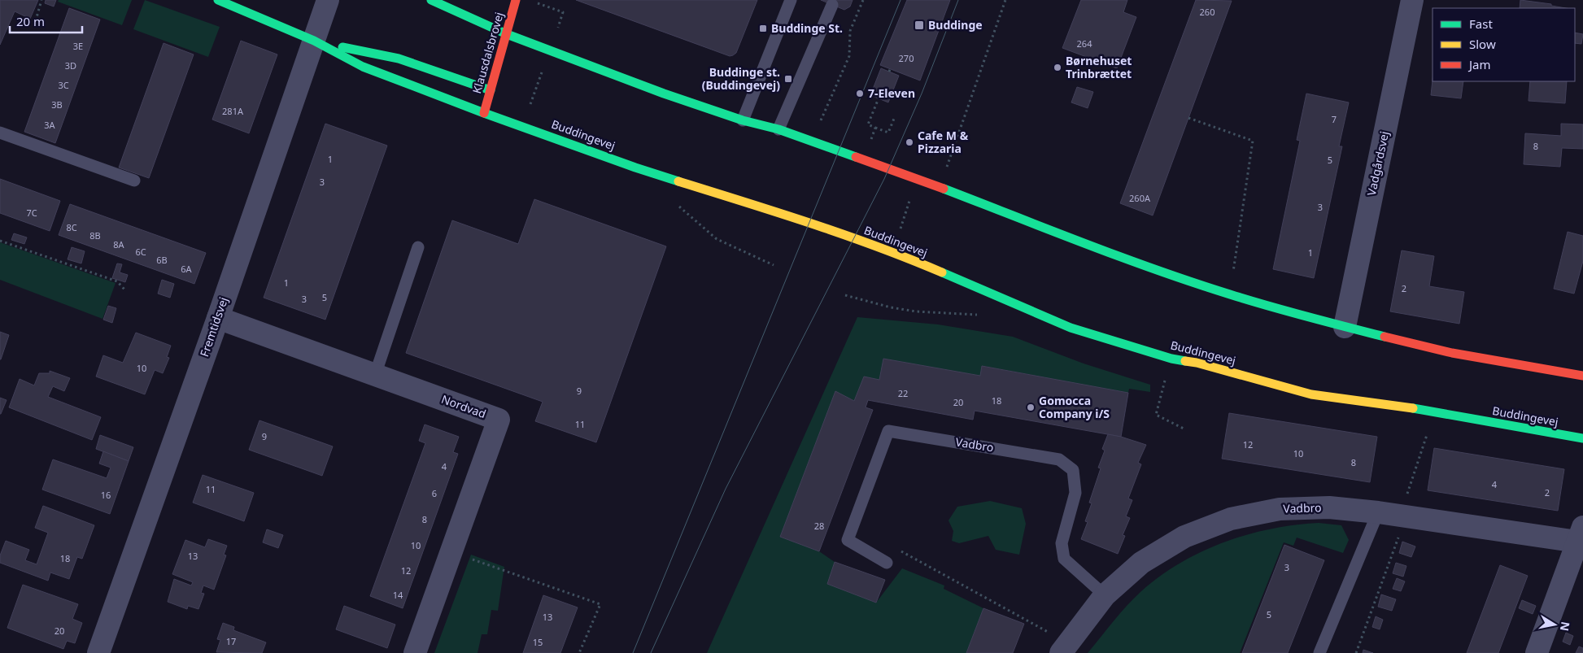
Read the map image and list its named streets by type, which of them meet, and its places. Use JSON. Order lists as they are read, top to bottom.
{
  "streets": {
    "main road": ["Klausdalsbrovej", "Buddingevej"],
    "street": [
      "Vadgårdsvej",
      "Fremtidsvej",
      "Nordvad",
      "Vadbro"
    ]
  },
  "crossings": [
    ["Klausdalsbrovej", "Buddingevej"],
    ["Buddingevej", "Fremtidsvej"],
    ["Fremtidsvej", "Nordvad"]
  ],
  "places": {
    "transit": ["Buddinge", "Buddinge St.", "Buddinge st. (Buddingevej)"],
    "other": [
      "Børnehuset Trinbrættet",
      "7-Eleven",
      "Cafe M & Pizzaria",
      "Gomocca Company i/S"
    ]
  },
  "house_numbers": [
    "260",
    "264",
    "3E",
    "270",
    "3D",
    "3C",
    "3B",
    "281A",
    "7",
    "3A",
    "8",
    "1",
    "5",
    "3",
    "260A",
    "3",
    "7C",
    "8C",
    "8B",
    "8A",
    "6C",
    "1",
    "6B",
    "6A",
    "1",
    "2",
    "5",
    "3",
    "10",
    "9",
    "22",
    "18",
    "20",
    "11",
    "9",
    "12",
    "10",
    "8",
    "4",
    "4",
    "11",
    "2",
    "6",
    "16",
    "8",
    "28",
    "10",
    "13",
    "18",
    "3",
    "12",
    "14",
    "5",
    "13",
    "20",
    "17",
    "15"
  ],
  "legend": ["Fast", "Slow", "Jam"],
  "scale_bar": "20 m",
  "north": "right"
}
